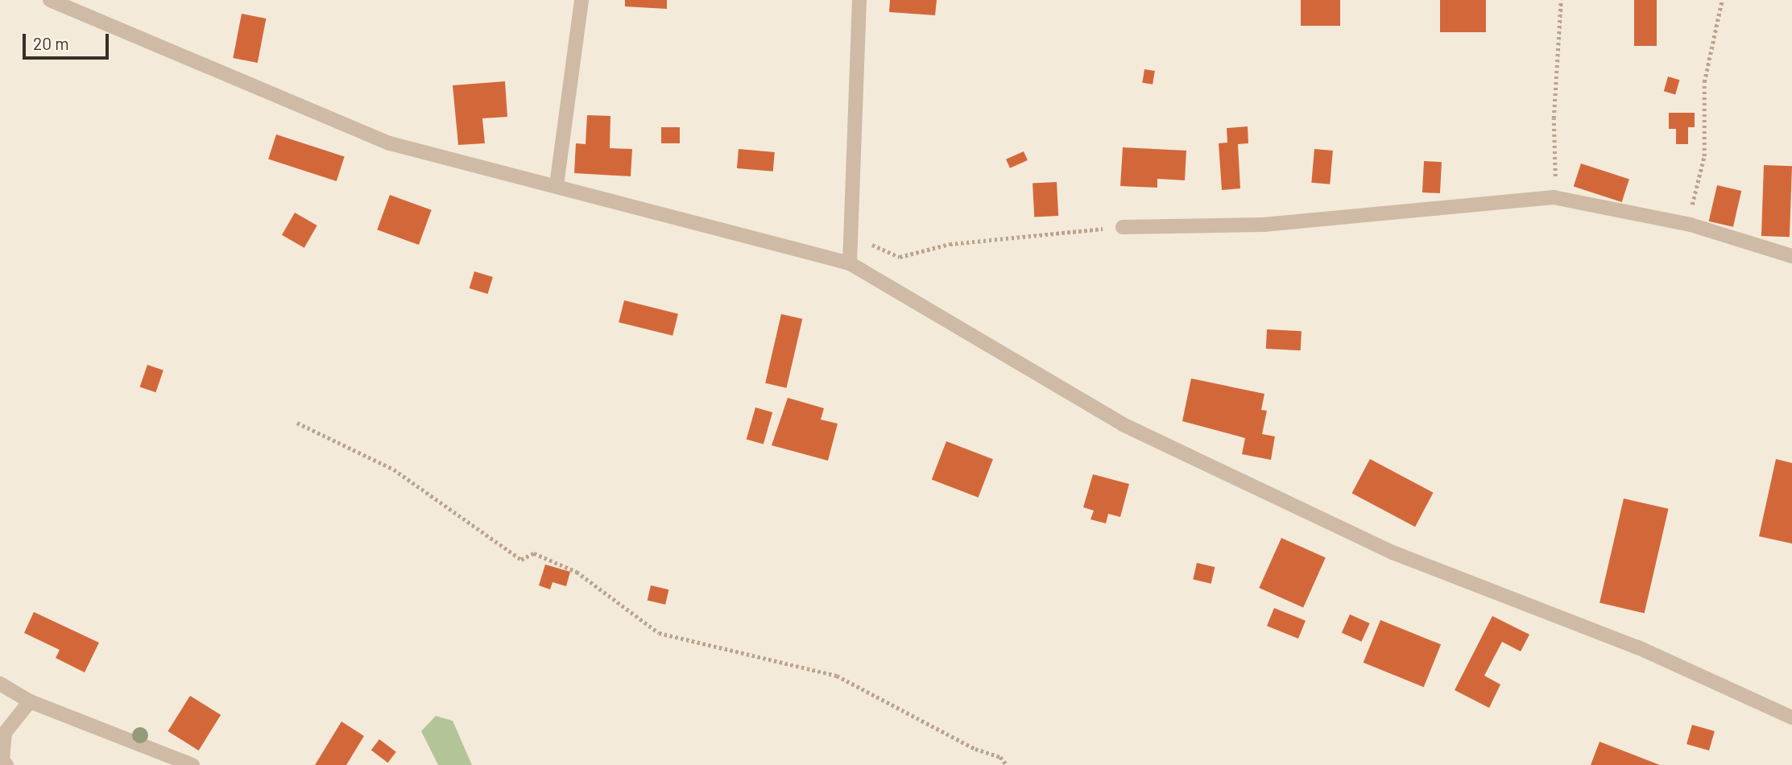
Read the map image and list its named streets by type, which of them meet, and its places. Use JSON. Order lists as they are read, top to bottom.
{
  "scale_bar": "20 m"
}
